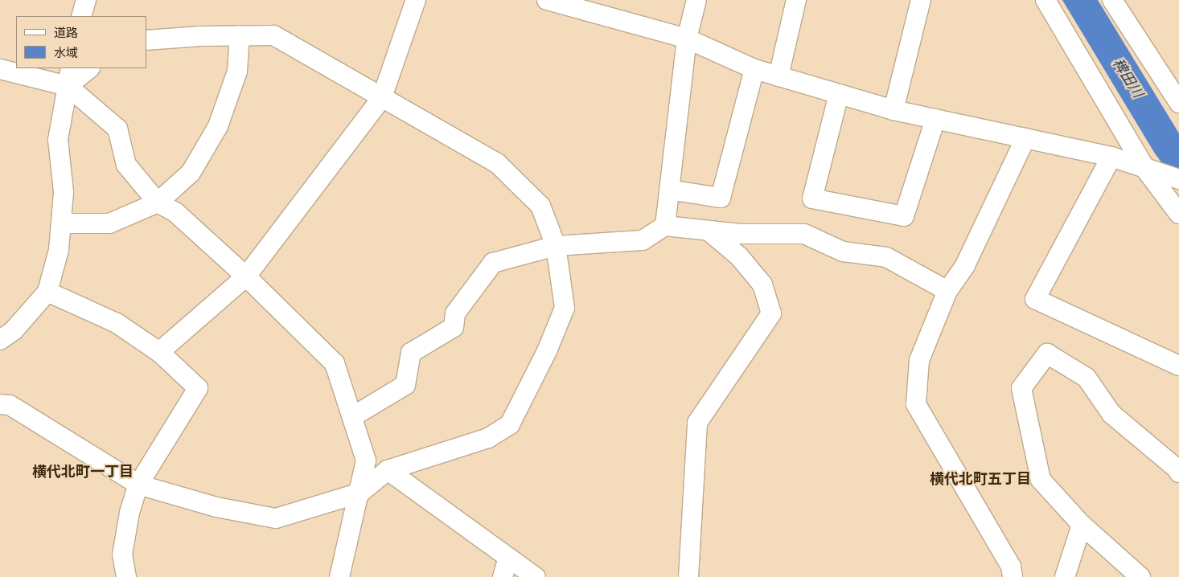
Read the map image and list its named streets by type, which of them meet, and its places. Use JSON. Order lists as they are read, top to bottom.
{
  "districts": ["横代北町一丁目", "横代北町五丁目"],
  "water": ["稗田川"],
  "legend": ["道路", "水域"]
}
